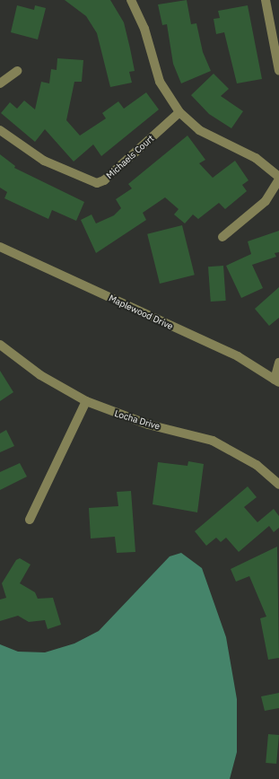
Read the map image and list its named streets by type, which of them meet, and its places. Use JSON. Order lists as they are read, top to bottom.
{
  "streets": {
    "street": ["Michaels Court", "Maplewood Drive", "Locha Drive"]
  }
}
